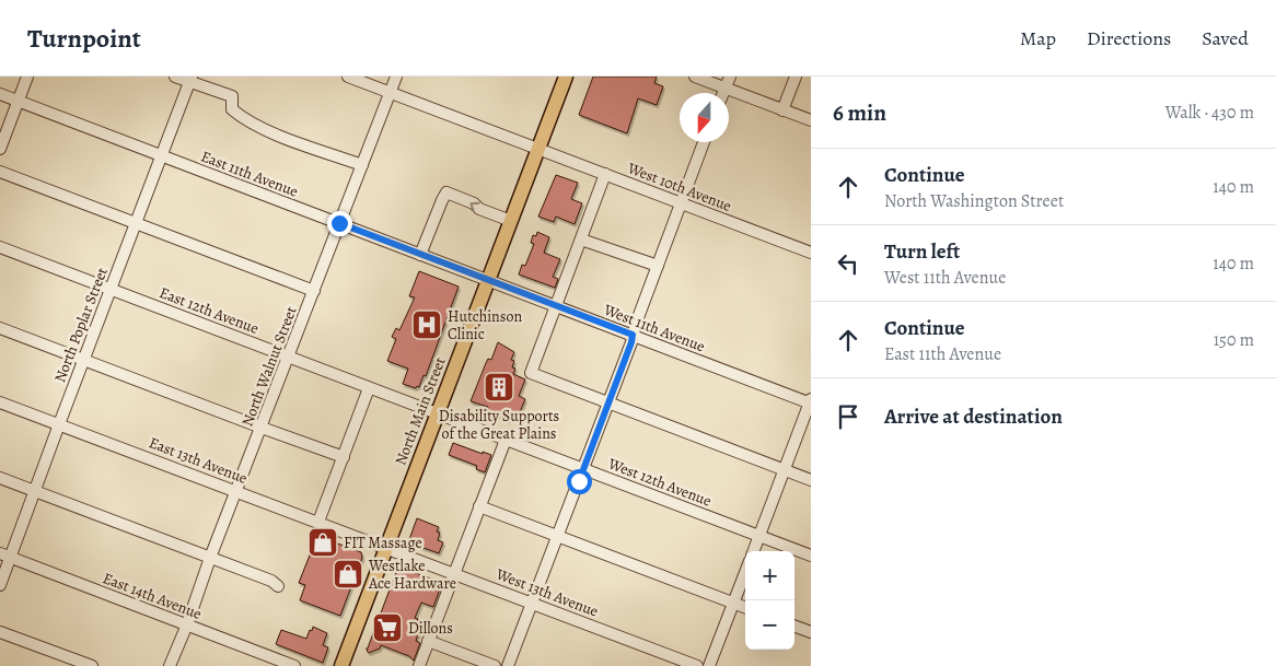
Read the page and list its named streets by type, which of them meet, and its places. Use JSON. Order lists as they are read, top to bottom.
{
  "streets": {
    "main road": ["North Main Street"],
    "street": [
      "East 11th Avenue",
      "West 10th Avenue",
      "East 12th Avenue",
      "North Poplar Street",
      "West 11th Avenue",
      "North Walnut Street",
      "East 13th Avenue",
      "West 12th Avenue",
      "West 13th Avenue",
      "East 14th Avenue"
    ]
  },
  "crossings": [
    ["East 11th Avenue", "North Poplar Street"],
    ["East 11th Avenue", "West 11th Avenue"],
    ["East 11th Avenue", "North Walnut Street"],
    ["East 11th Avenue", "North Main Street"],
    ["West 10th Avenue", "North Walnut Street"],
    ["West 10th Avenue", "North Main Street"],
    ["East 12th Avenue", "North Poplar Street"],
    ["East 12th Avenue", "North Walnut Street"],
    ["East 12th Avenue", "North Main Street"],
    ["East 12th Avenue", "West 12th Avenue"],
    ["North Poplar Street", "East 13th Avenue"],
    ["North Poplar Street", "East 14th Avenue"],
    ["West 11th Avenue", "North Main Street"],
    ["North Walnut Street", "East 13th Avenue"],
    ["North Walnut Street", "East 14th Avenue"],
    ["North Main Street", "East 13th Avenue"],
    ["North Main Street", "West 12th Avenue"],
    ["North Main Street", "West 13th Avenue"],
    ["East 13th Avenue", "West 13th Avenue"]
  ],
  "places": {
    "hospital": ["Hutchinson Clinic"],
    "building": ["Disability Supports of the Great Plains"],
    "shop": ["FIT Massage", "Westlake Ace Hardware"],
    "supermarket": ["Dillons"]
  },
  "north": "bottom",
  "page": {
    "header": "Turnpoint",
    "nav": ["Map", "Directions", "Saved"],
    "heading": ["6 min", "Walk · 430 m"],
    "list": [
      ["Continue", "North Washington Street", "140 m"],
      ["Turn left", "West 11th Avenue", "140 m"],
      ["Continue", "East 11th Avenue", "150 m"],
      "Arrive at destination"
    ],
    "map_buttons": ["+", "−"]
  }
}
